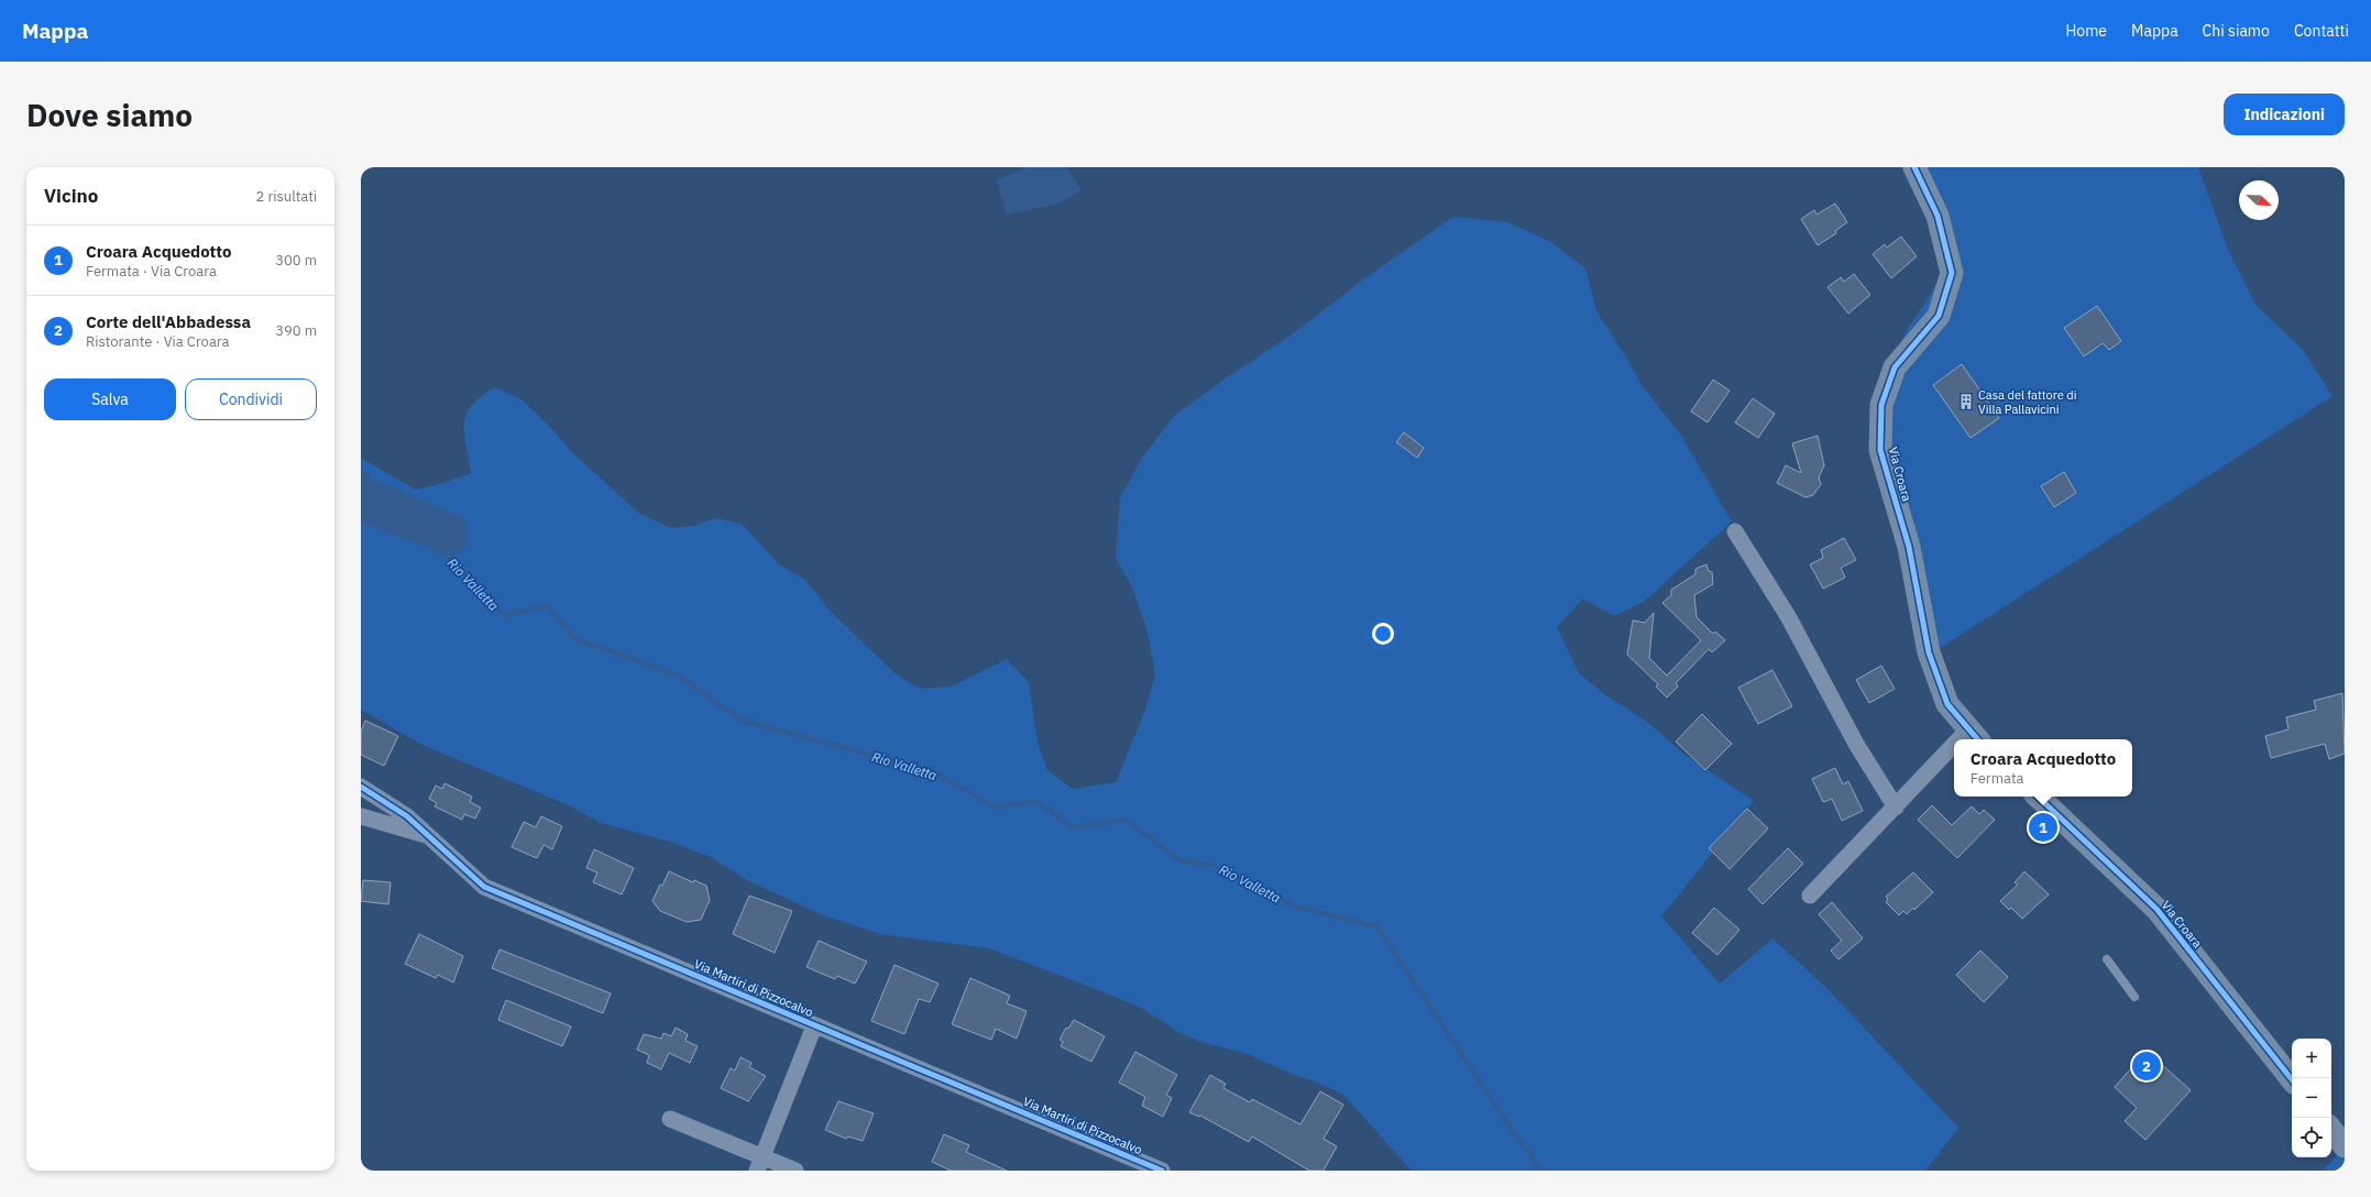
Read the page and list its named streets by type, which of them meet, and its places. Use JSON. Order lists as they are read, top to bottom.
{
  "streets": {
    "street": ["Via Croara", "Via Martiri di Pizzocalvo"]
  },
  "water": ["Rio Valletta"],
  "places": {
    "building": ["Casa del fattore di Villa Pallavicini"]
  },
  "north": "bottom right",
  "page": {
    "header": "Mappa",
    "nav": [
      "Home",
      "Mappa",
      "Chi siamo",
      "Contatti"
    ],
    "buttons": [
      "Indicazioni",
      ["Salva", "Condividi"]
    ],
    "title": "Dove siamo",
    "heading": ["Vicino", "2 risultati"],
    "list": [
      {
        "mark": "1",
        "name": "Croara Acquedotto",
        "note": "Fermata · Via Croara",
        "value": "300 m"
      },
      {
        "mark": "2",
        "name": "Corte dell'Abbadessa",
        "note": "Ristorante · Via Croara",
        "value": "390 m"
      }
    ],
    "popup": ["Croara Acquedotto", "Fermata"],
    "pins": ["1", "2"],
    "map_buttons": ["+", "−"]
  }
}
